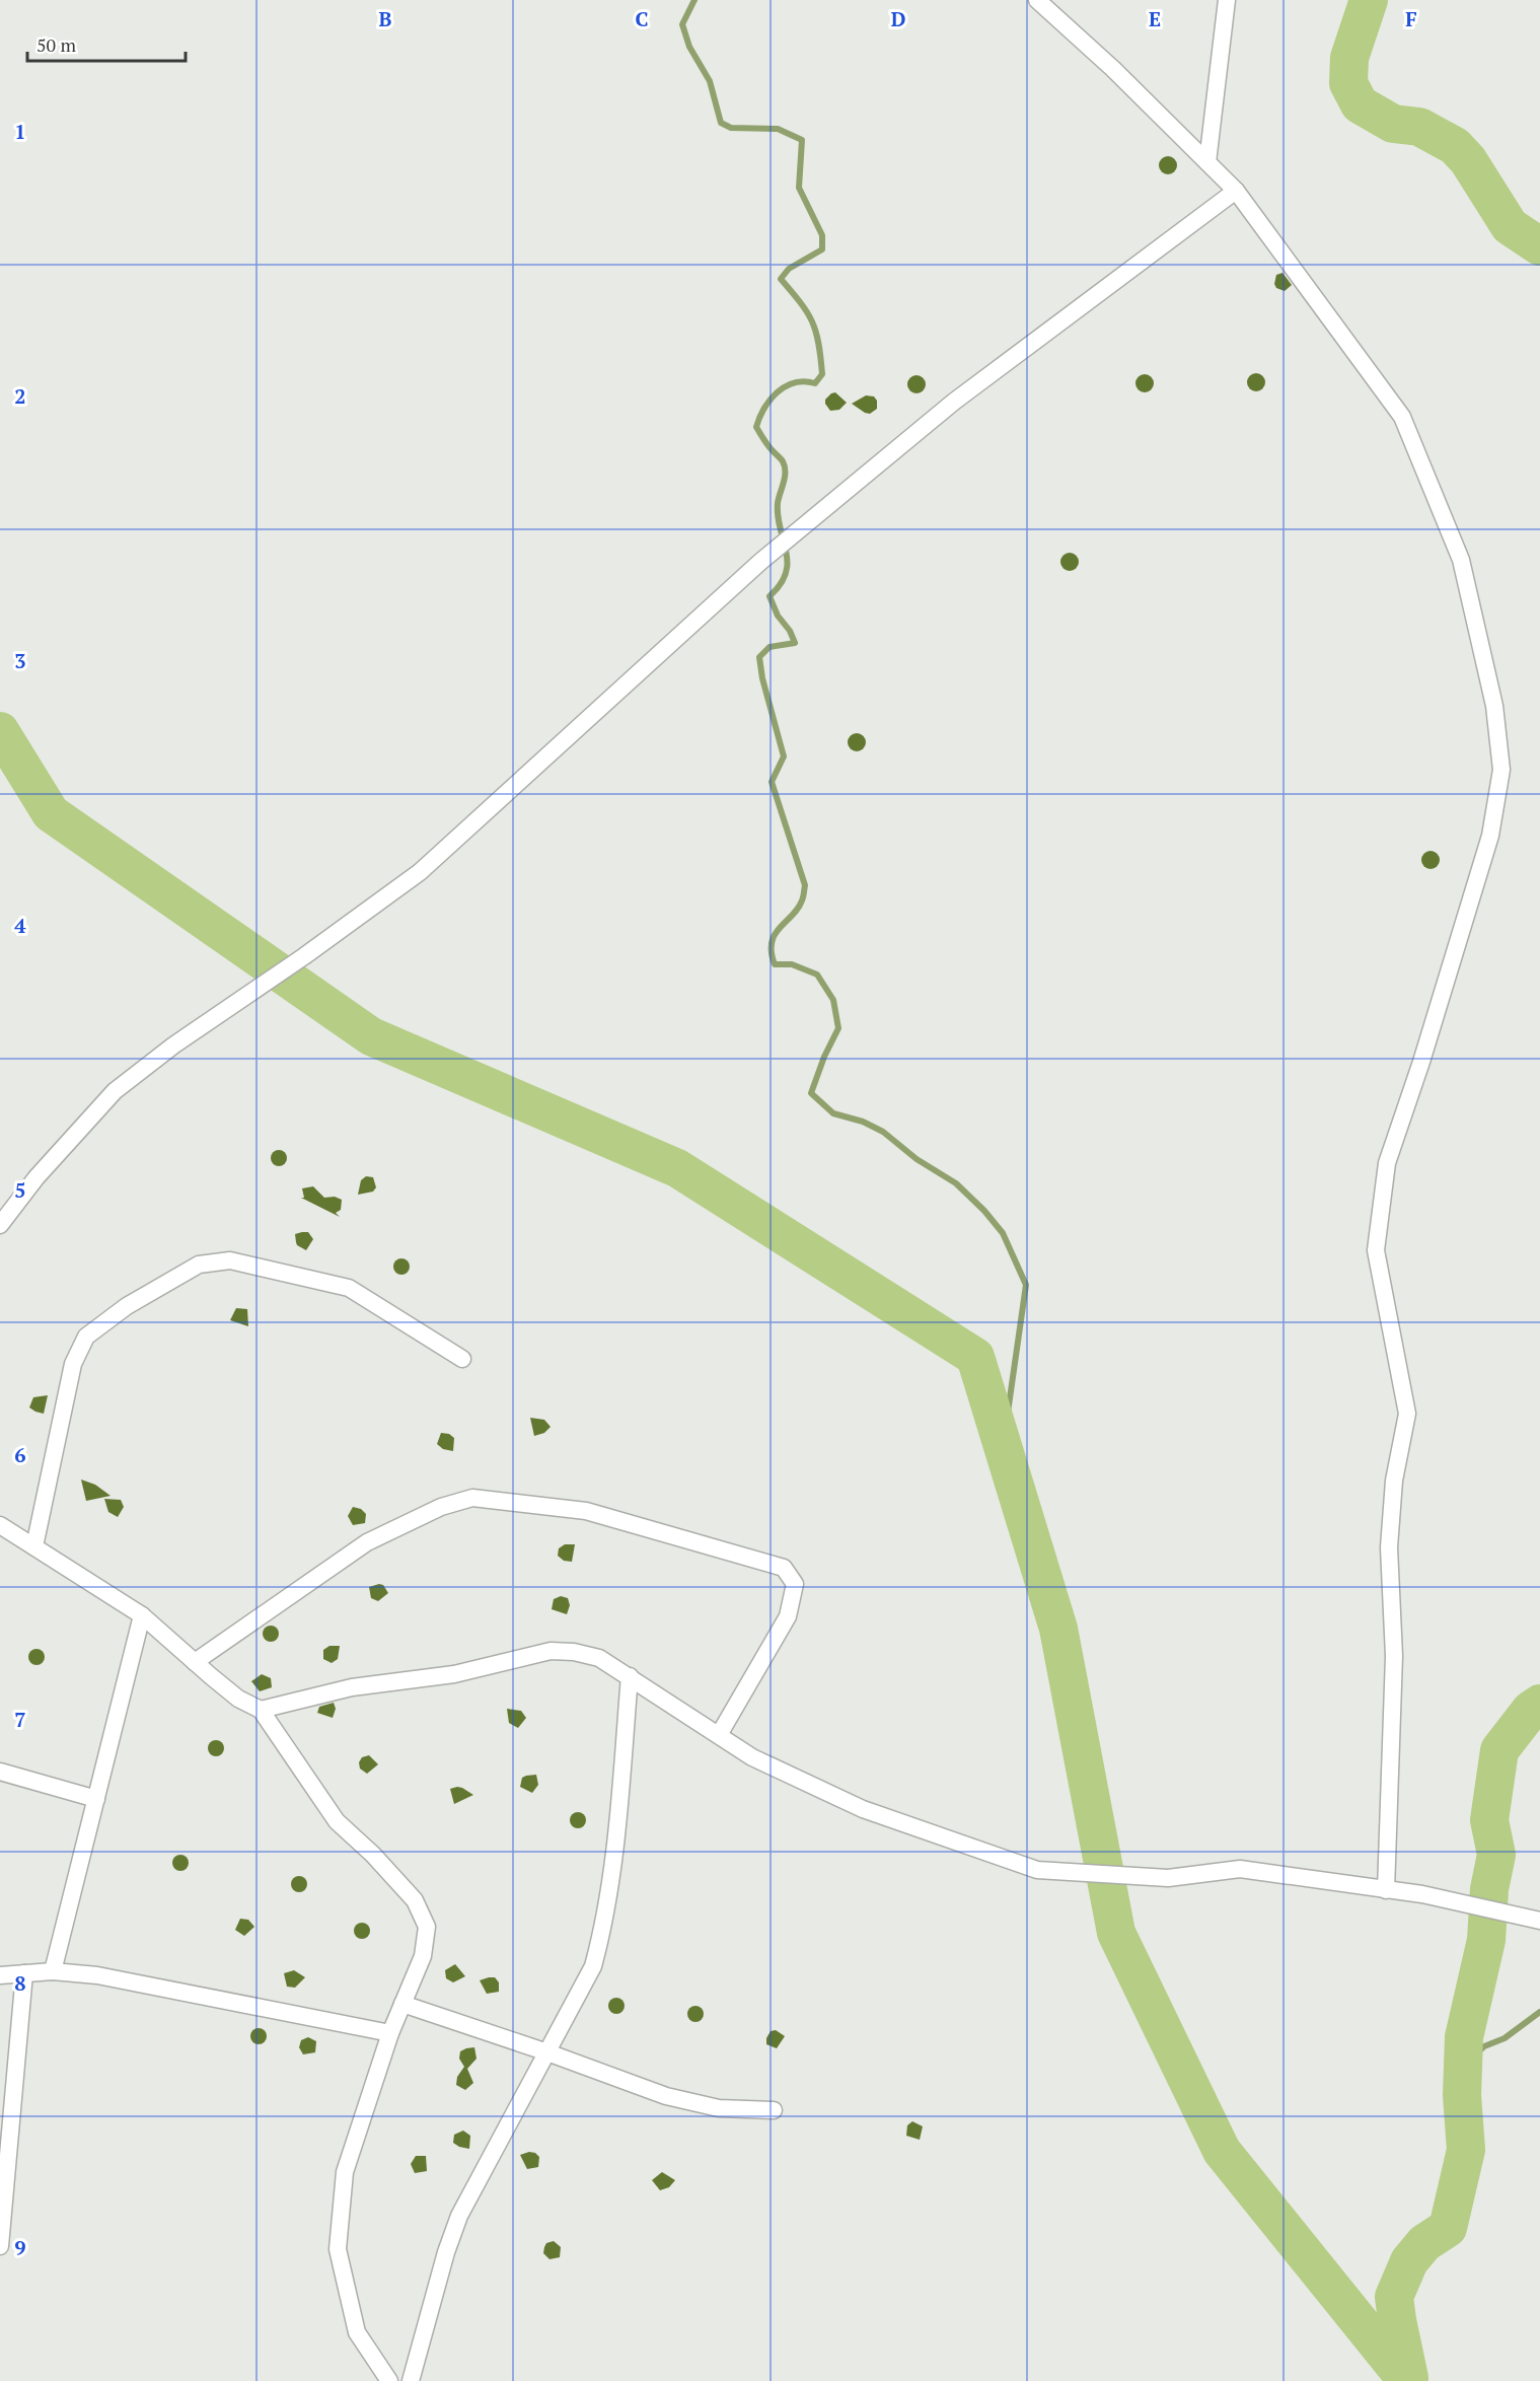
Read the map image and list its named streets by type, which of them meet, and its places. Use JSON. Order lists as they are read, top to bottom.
{
  "scale_bar": "50 m",
  "grid": {
    "columns": [
      "B",
      "C",
      "D",
      "E",
      "F"
    ],
    "rows": [
      "1",
      "2",
      "3",
      "4",
      "5",
      "6",
      "7",
      "8",
      "9"
    ]
  }
}
